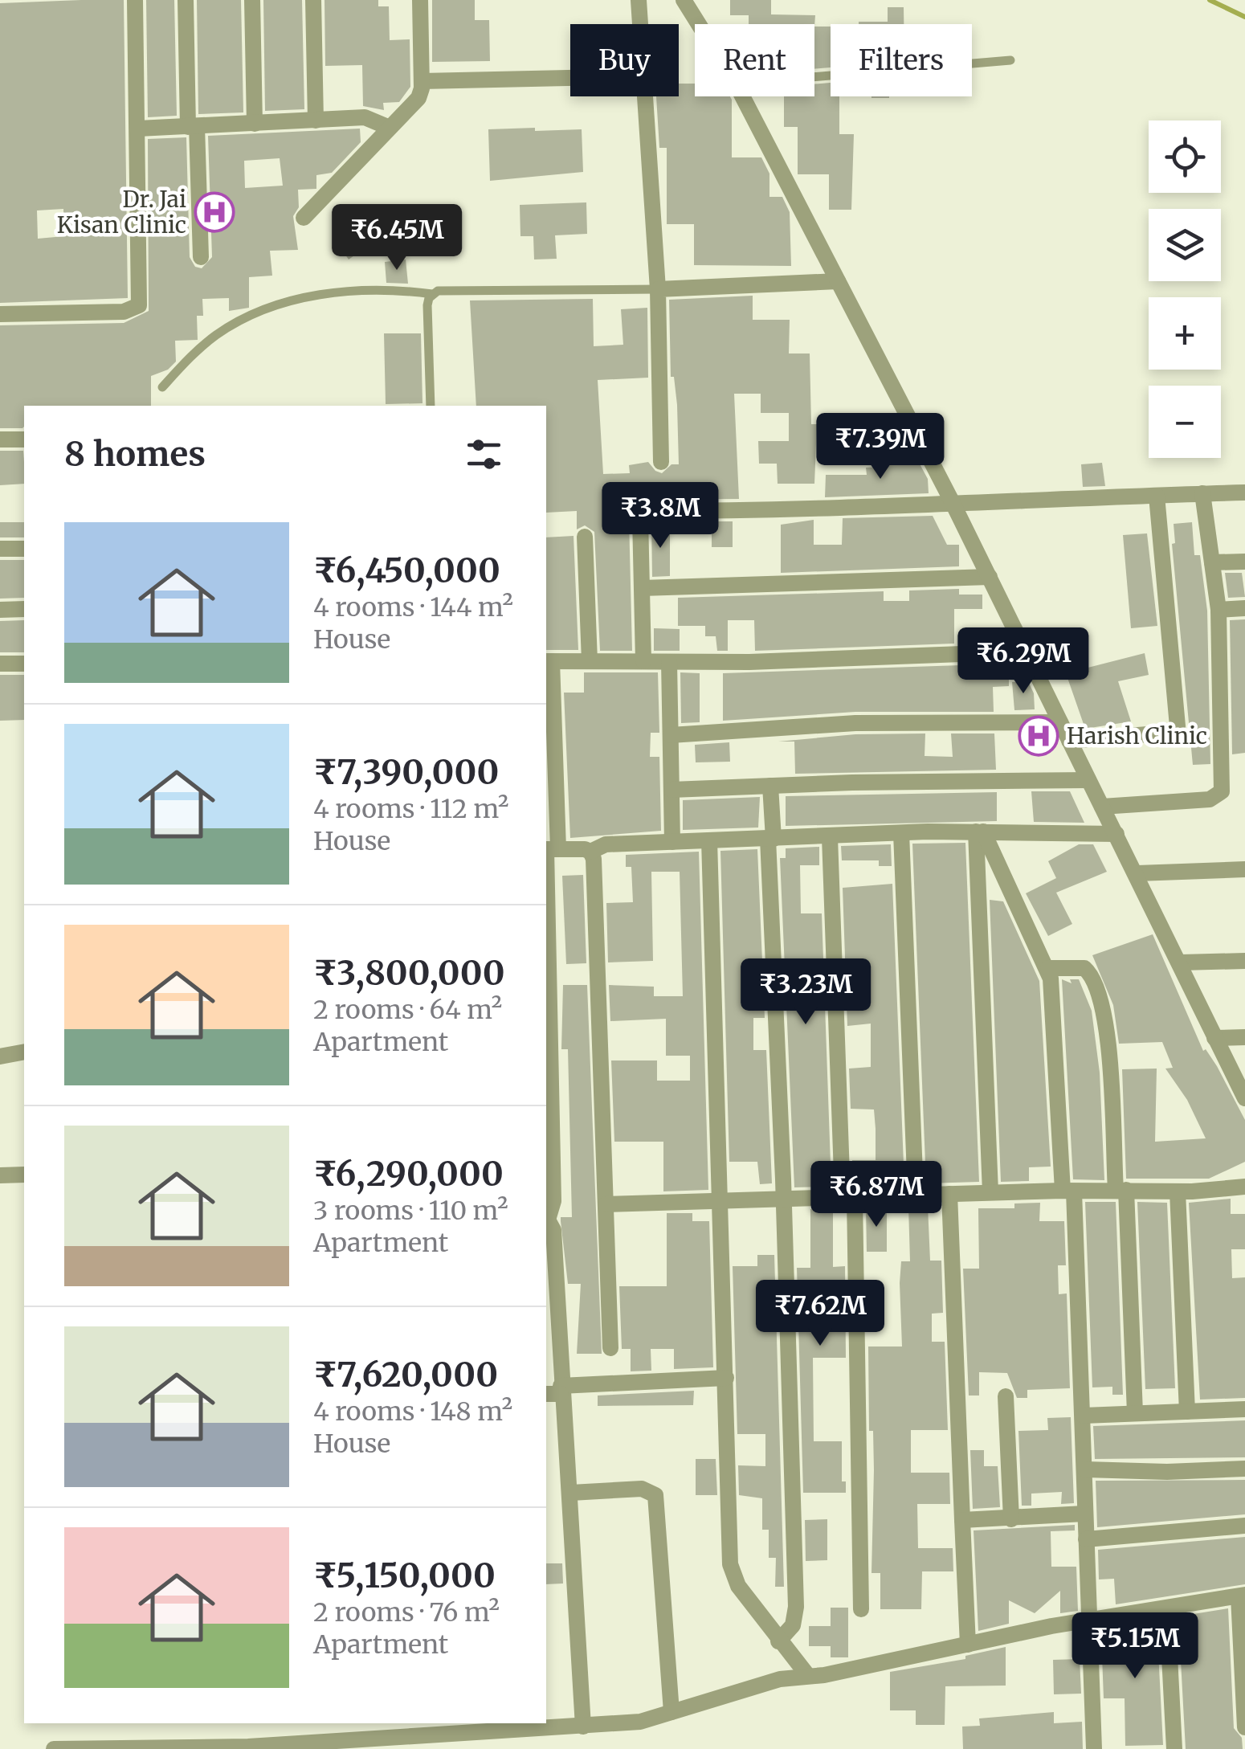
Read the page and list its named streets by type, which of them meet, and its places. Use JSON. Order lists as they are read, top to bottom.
{
  "places": {
    "hospital": ["Dr. Jai Kisan Clinic", "Harish Clinic"]
  },
  "page": {
    "chip": ["Buy", "Rent", "Filters"],
    "map_buttons": ["+", "−"],
    "price": [
      "₹6.45M",
      "₹7.39M",
      "₹3.8M",
      "₹6.29M",
      "₹3.23M",
      "₹6.87M",
      "₹7.62M",
      "₹5.15M"
    ],
    "heading": "8 homes",
    "list": [
      {
        "name": "₹6,450,000",
        "note": "4 rooms · 144 m² · House"
      },
      {
        "name": "₹7,390,000",
        "note": "4 rooms · 112 m² · House"
      },
      {
        "name": "₹3,800,000",
        "note": "2 rooms · 64 m² · Apartment"
      },
      {
        "name": "₹6,290,000",
        "note": "3 rooms · 110 m² · Apartment"
      },
      {
        "name": "₹7,620,000",
        "note": "4 rooms · 148 m² · House"
      },
      {
        "name": "₹5,150,000",
        "note": "2 rooms · 76 m² · Apartment"
      }
    ]
  }
}
